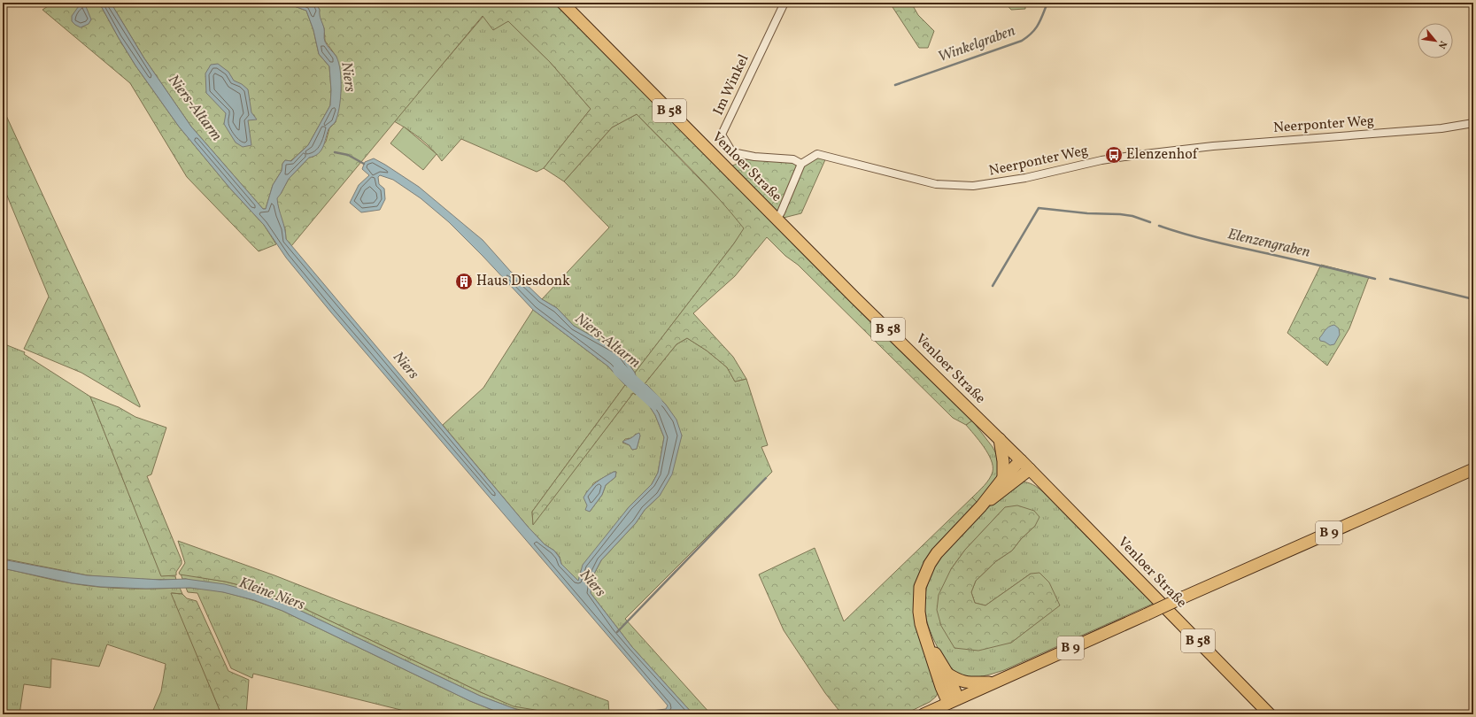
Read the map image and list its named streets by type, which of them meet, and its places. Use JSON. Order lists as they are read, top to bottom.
{
  "streets": {
    "main road": ["B 58", "Venloer Straße", "B 9"],
    "street": ["Im Winkel", "Neerponter Weg"]
  },
  "crossings": [
    ["Im Winkel", "Neerponter Weg"]
  ],
  "water": [
    "Winkelgraben",
    "Niers",
    "Niers-Altarm",
    "Elenzengraben",
    "Kleine Niers"
  ],
  "places": {
    "bus stop": ["Elenzenhof"],
    "building": ["Haus Diesdonk"]
  },
  "north": "bottom right"
}
